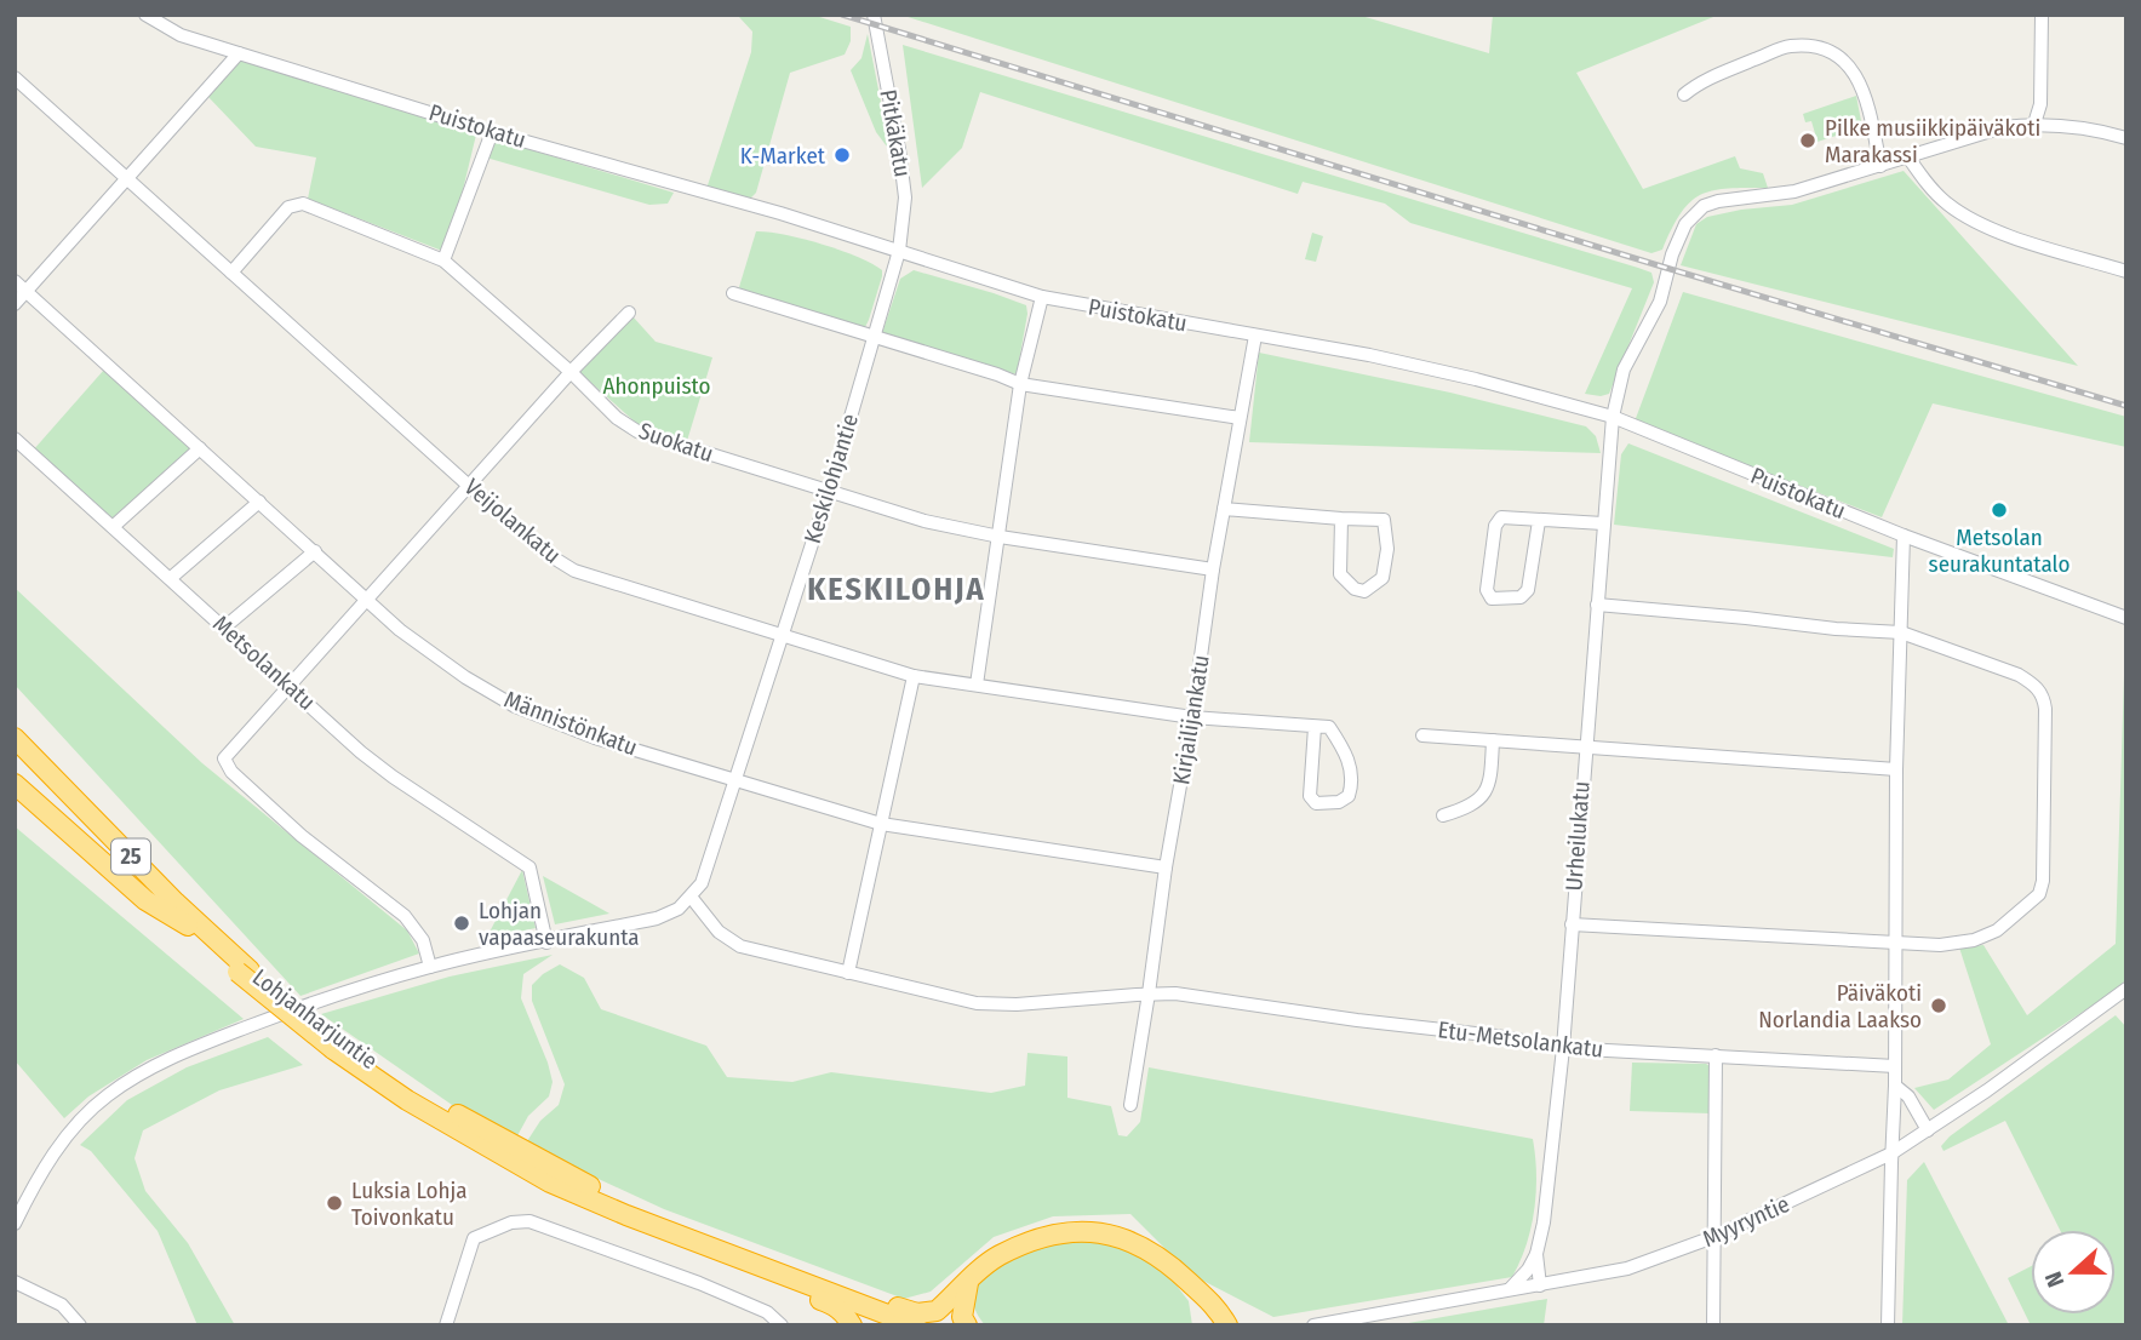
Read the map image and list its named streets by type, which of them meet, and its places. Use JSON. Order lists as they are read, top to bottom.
{
  "streets": {
    "highway": ["25", "Lohjanharjuntie"],
    "street": [
      "Puistokatu",
      "Pitkäkatu",
      "Suokatu",
      "Keskilohjantie",
      "Veijolankatu",
      "Metsolankatu",
      "Kirjailijankatu",
      "Männistönkatu",
      "Urheilukatu",
      "Etu-Metsolankatu",
      "Myyryntie"
    ]
  },
  "crossings": [
    ["Puistokatu", "Pitkäkatu"],
    ["Puistokatu", "Keskilohjantie"],
    ["Puistokatu", "Kirjailijankatu"],
    ["Puistokatu", "Urheilukatu"],
    ["Pitkäkatu", "Keskilohjantie"],
    ["Suokatu", "Keskilohjantie"],
    ["Suokatu", "Veijolankatu"],
    ["Suokatu", "Kirjailijankatu"],
    ["Keskilohjantie", "Veijolankatu"],
    ["Keskilohjantie", "Männistönkatu"],
    ["Veijolankatu", "Kirjailijankatu"],
    ["Kirjailijankatu", "Männistönkatu"],
    ["Kirjailijankatu", "Etu-Metsolankatu"],
    ["Urheilukatu", "Etu-Metsolankatu"],
    ["Urheilukatu", "Myyryntie"]
  ],
  "districts": ["KESKILOHJA"],
  "parks": ["Ahonpuisto"],
  "places": [
    "Pilke musiikkipäiväkoti Marakassi",
    "K-Market",
    "Metsolan seurakuntatalo",
    "Lohjan vapaaseurakunta",
    "Päiväkoti Norlandia Laakso",
    "Luksia Lohja Toivonkatu"
  ],
  "north": "left"
}
